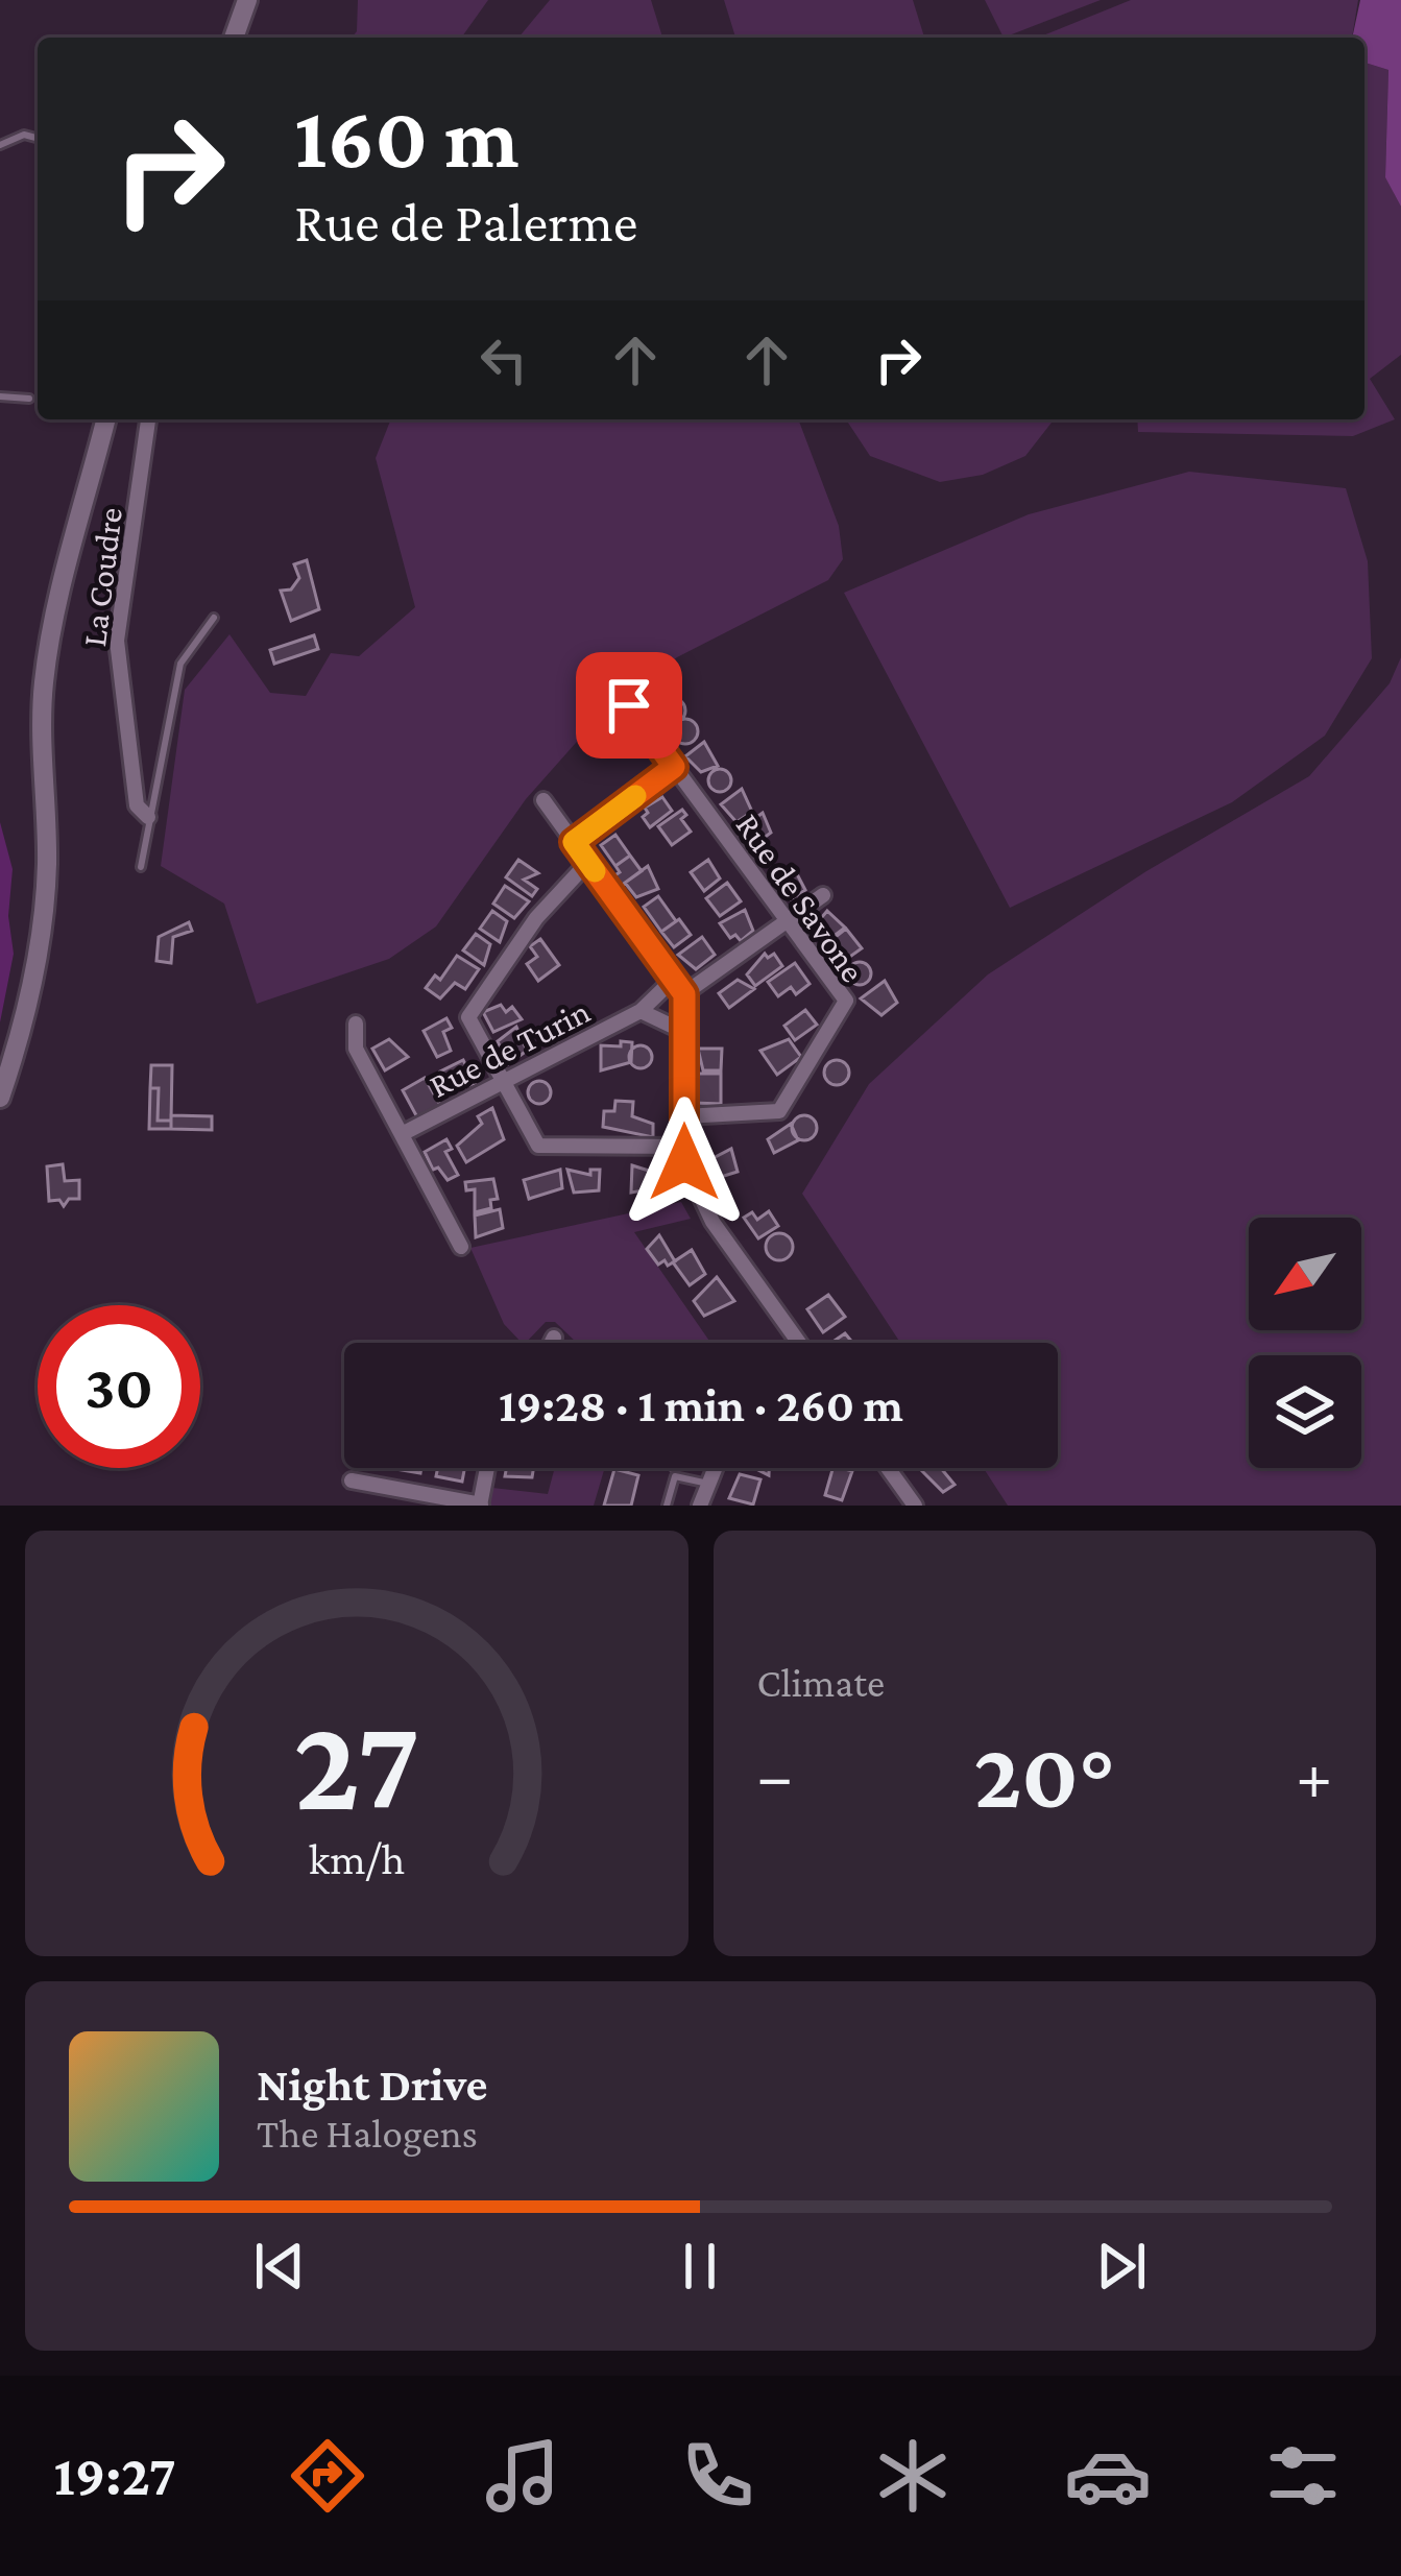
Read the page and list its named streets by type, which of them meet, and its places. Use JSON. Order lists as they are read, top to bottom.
{
  "streets": {
    "street": ["La Coudre", "Rue de Savone", "Rue de Turin"]
  },
  "north": "bottom left",
  "page": {
    "turn": ["160 m", "Rue de Palerme"],
    "limit": "30",
    "trip": "19:28 · 1 min · 260 m",
    "tile": "Climate",
    "heat": ["−", "20°", "+"],
    "song": ["Night Drive", "The Halogens"],
    "tabs": "19:27",
    "gauge": ["27", "km/h"]
  }
}
